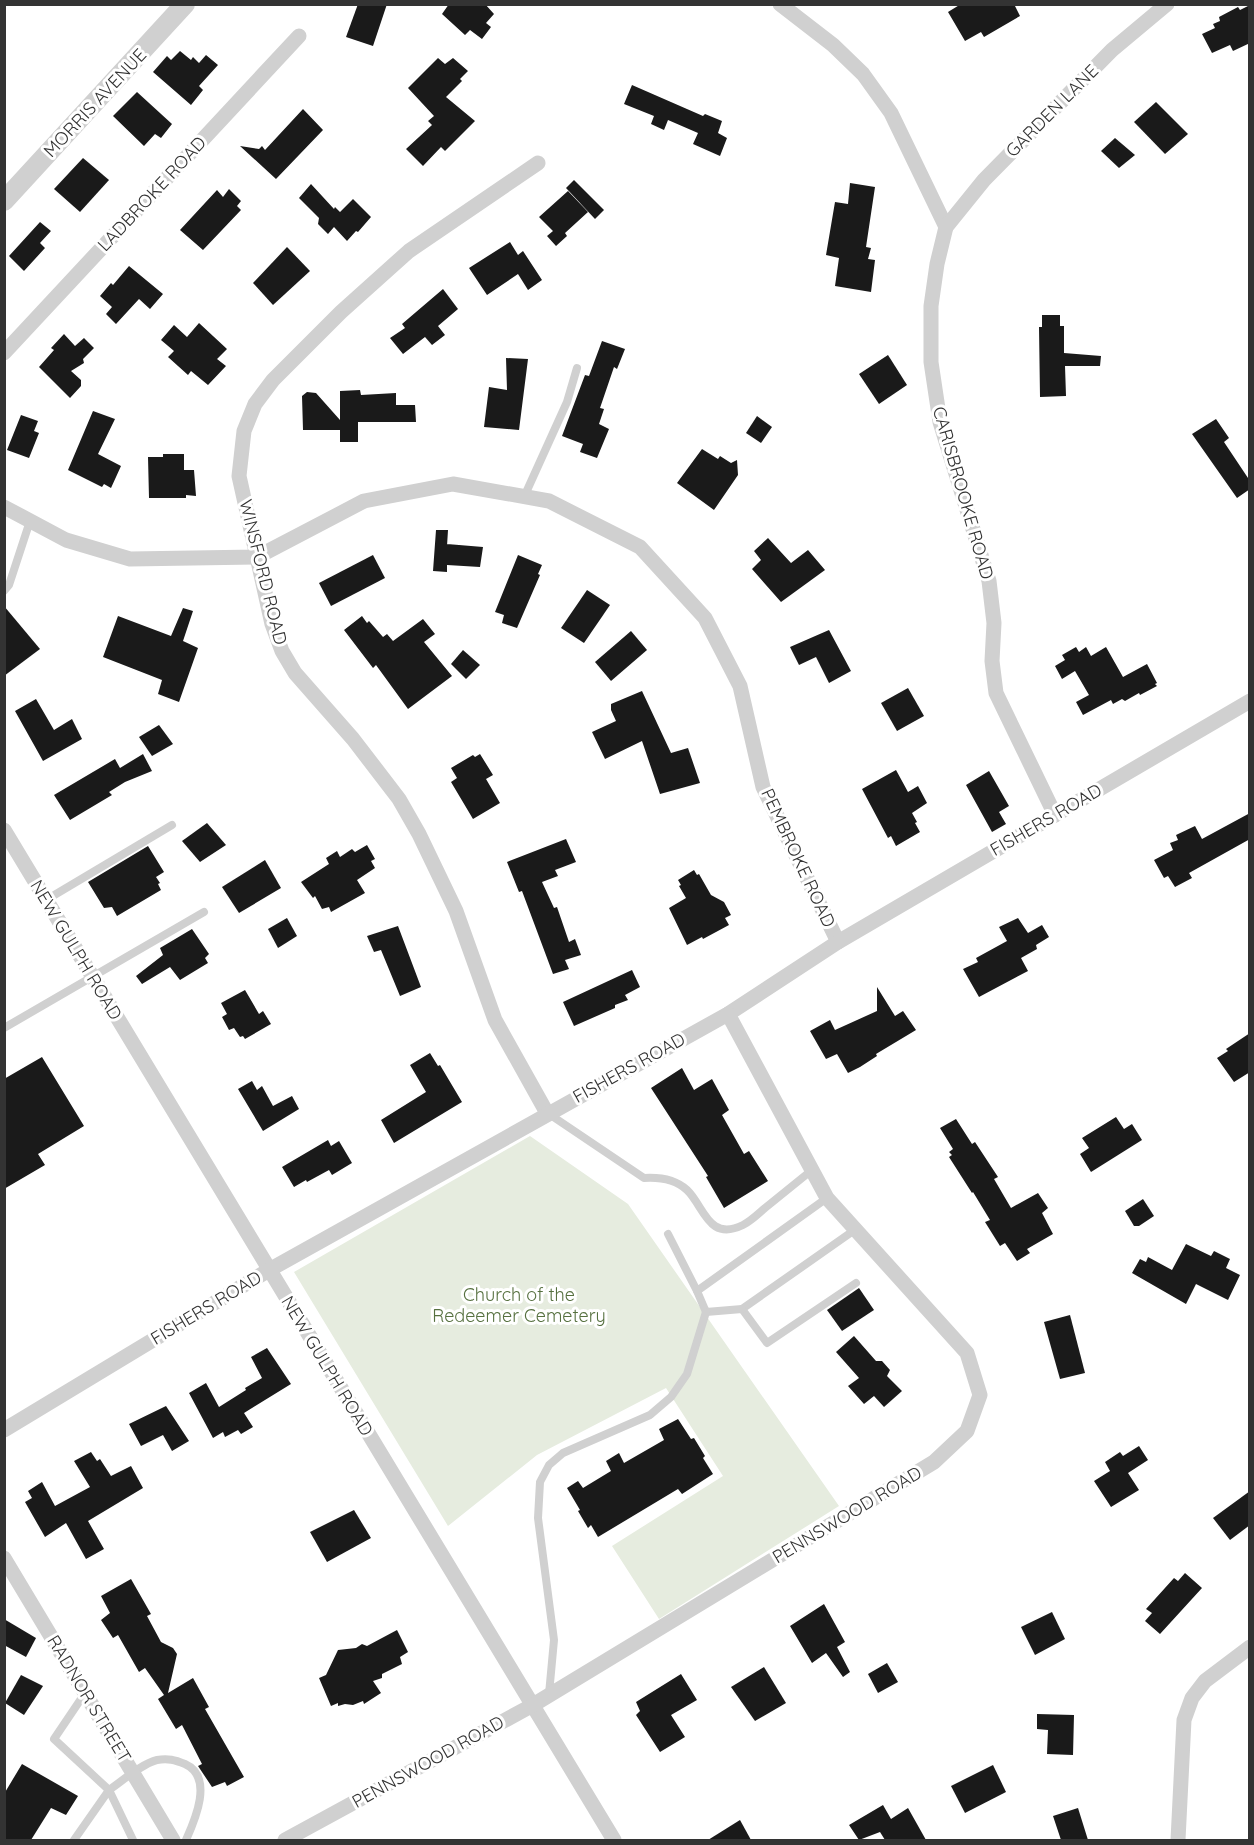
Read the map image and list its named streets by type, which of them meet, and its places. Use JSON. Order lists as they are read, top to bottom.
{
  "streets": {
    "street": [
      "MORRIS AVENUE",
      "GARDEN LANE",
      "LADBROKE ROAD",
      "CARISBROOKE ROAD",
      "WINSFORD ROAD",
      "FISHERS ROAD",
      "PEMBROKE ROAD",
      "NEW GULPH ROAD",
      "PENNSWOOD ROAD",
      "RADNOR STREET"
    ]
  },
  "crossings": [
    ["GARDEN LANE", "CARISBROOKE ROAD"],
    ["CARISBROOKE ROAD", "FISHERS ROAD"],
    ["WINSFORD ROAD", "FISHERS ROAD"],
    ["WINSFORD ROAD", "PEMBROKE ROAD"],
    ["FISHERS ROAD", "PEMBROKE ROAD"],
    ["FISHERS ROAD", "NEW GULPH ROAD"],
    ["FISHERS ROAD", "PENNSWOOD ROAD"],
    ["NEW GULPH ROAD", "PENNSWOOD ROAD"]
  ],
  "parks": ["Church of the Redeemer Cemetery"]
}
